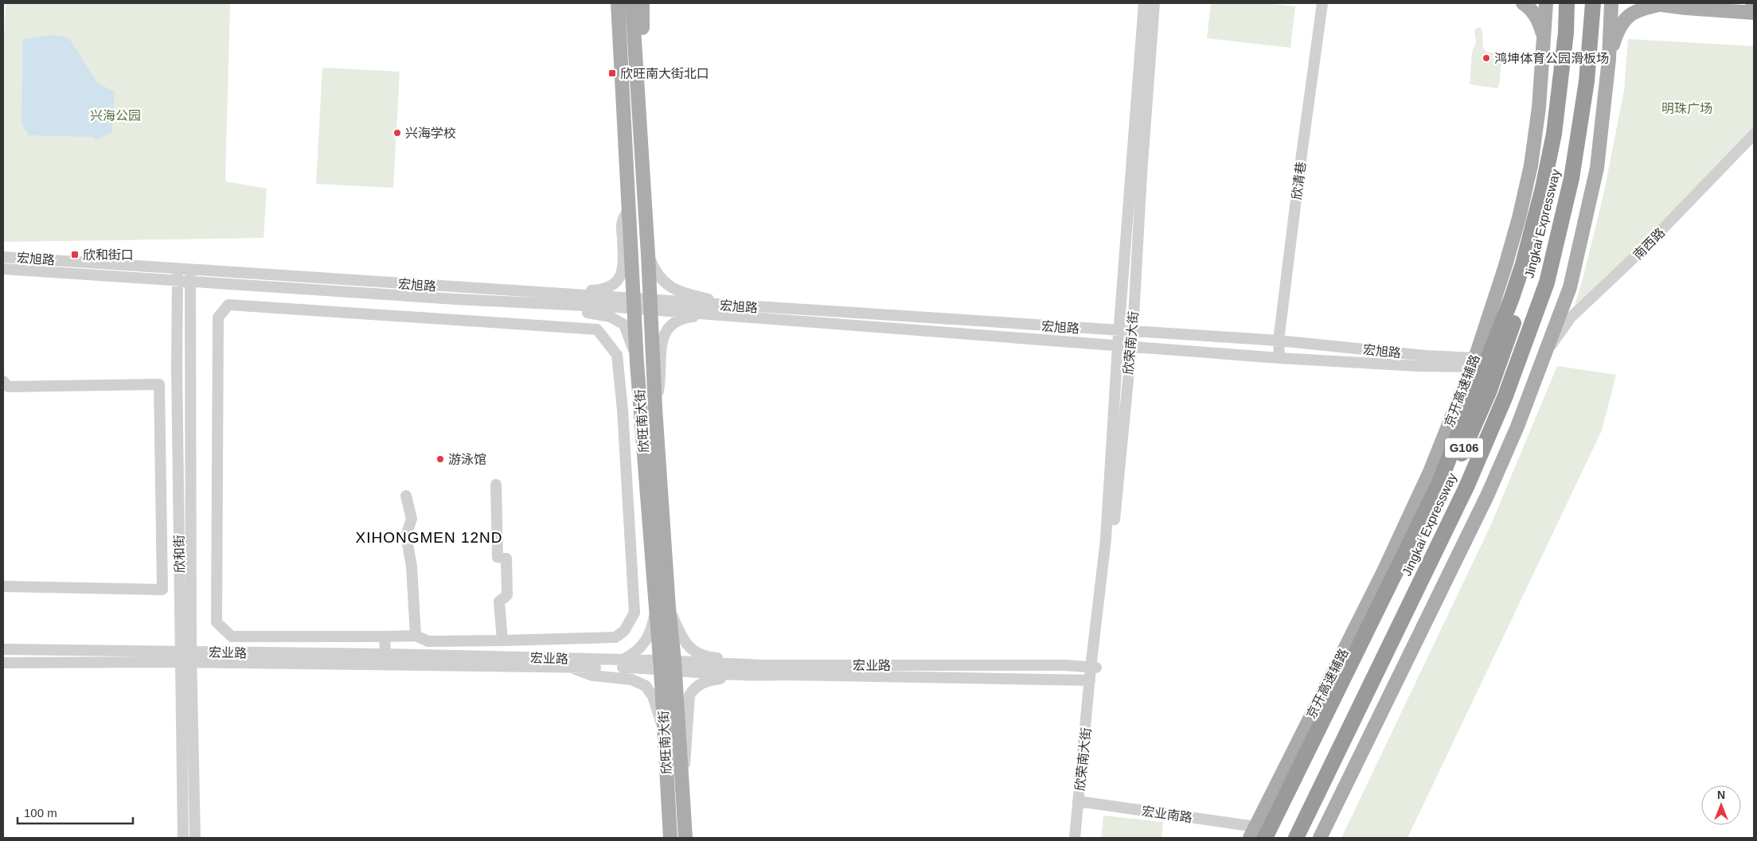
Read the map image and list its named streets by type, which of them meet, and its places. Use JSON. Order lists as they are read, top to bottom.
{
  "streets": {
    "highway": ["Jingkai Expressway", "G106"],
    "main road": ["京开高速辅路", "欣旺南大街"],
    "street": [
      "欣清巷",
      "南西路",
      "宏旭路",
      "欣荣南大街",
      "欣和街",
      "宏业路",
      "宏业南路"
    ]
  },
  "crossings": [
    ["欣清巷", "宏旭路"],
    ["Jingkai Expressway", "G106"],
    ["宏旭路", "欣荣南大街"],
    ["宏旭路", "京开高速辅路"],
    ["宏旭路", "欣旺南大街"],
    ["宏旭路", "欣和街"],
    ["欣荣南大街", "宏业路"],
    ["欣荣南大街", "宏业南路"],
    ["京开高速辅路", "宏业南路"],
    ["欣旺南大街", "宏业路"],
    ["欣和街", "宏业路"]
  ],
  "districts": ["XIHONGMEN 12ND"],
  "parks": ["明珠广场", "兴海公园"],
  "places": {
    "other": ["鸿坤体育公园滑板场", "兴海学校", "游泳馆"],
    "transit": ["欣旺南大街北口", "欣和街口"]
  },
  "scale_bar": "100 m",
  "north": "top"
}
